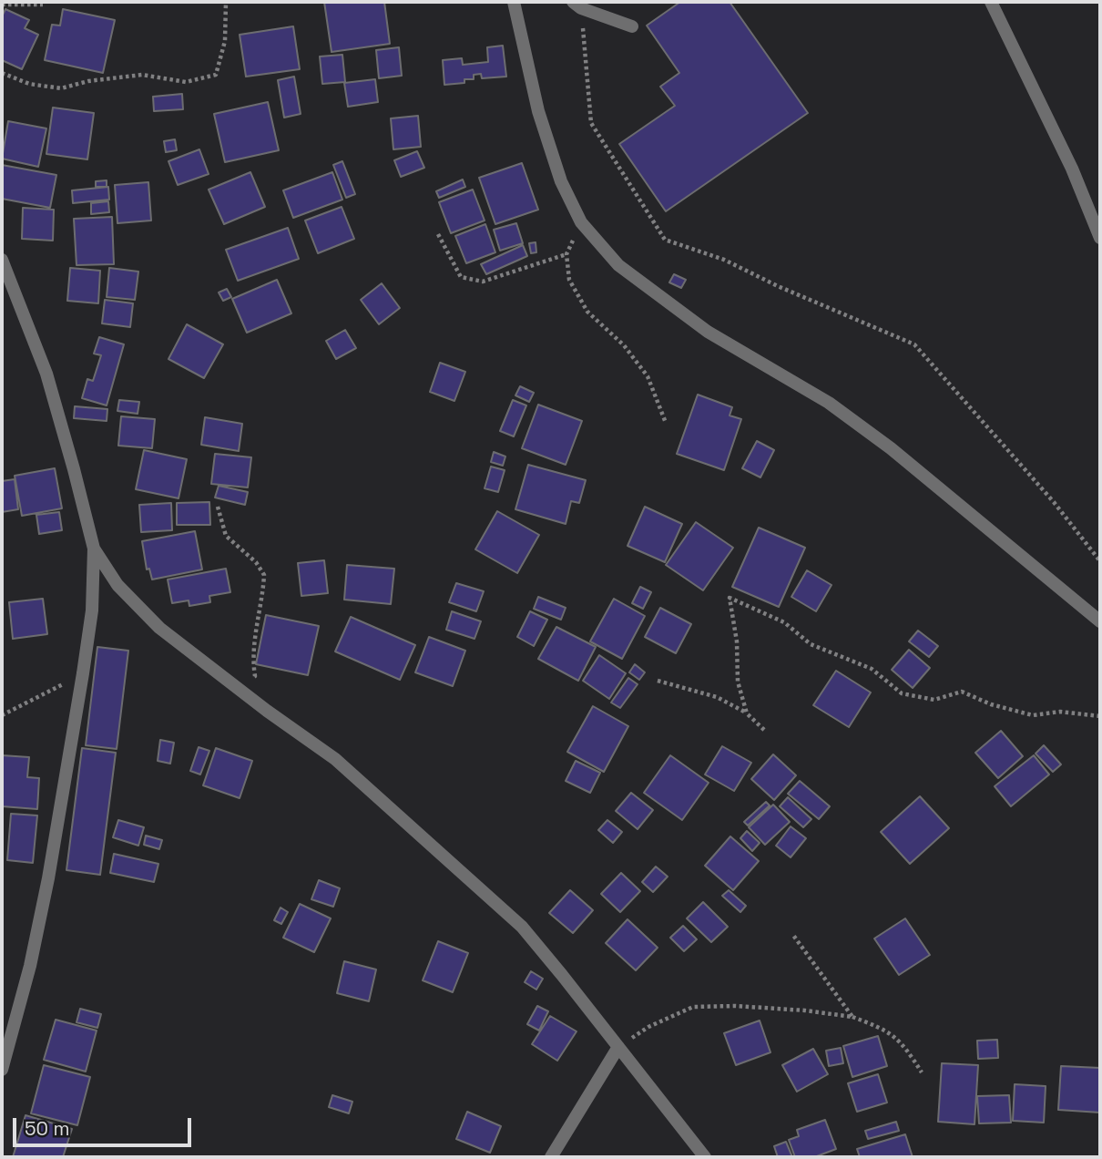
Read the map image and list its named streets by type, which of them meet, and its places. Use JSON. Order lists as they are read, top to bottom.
{
  "scale_bar": "50 m"
}
